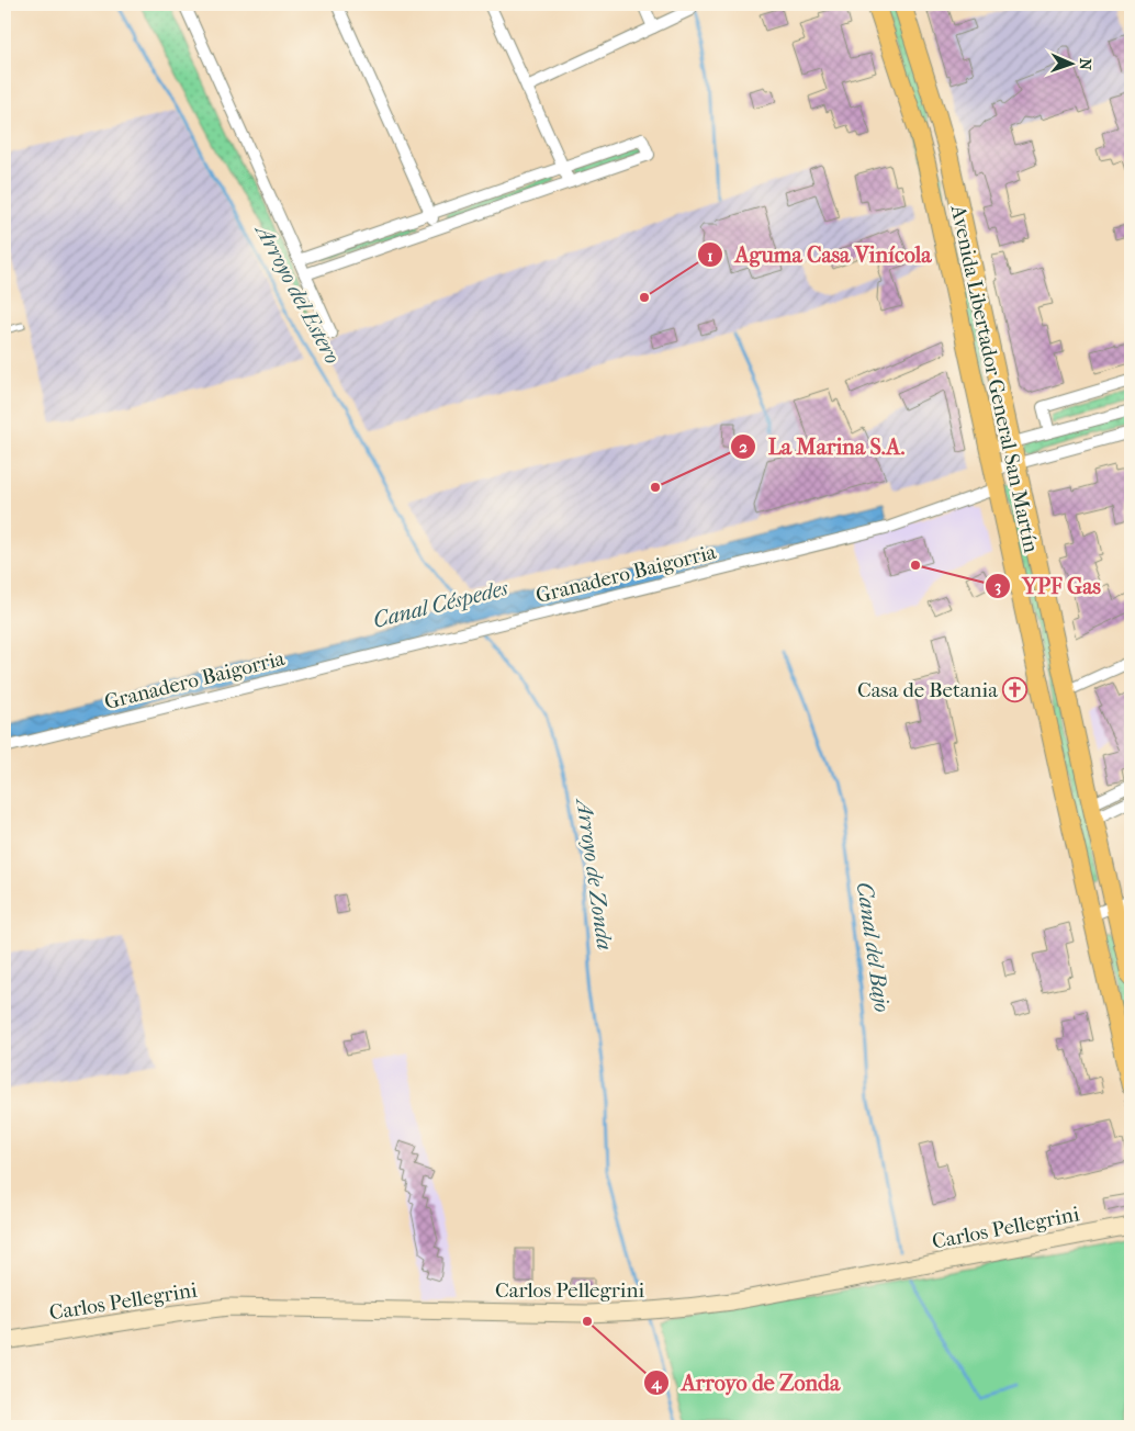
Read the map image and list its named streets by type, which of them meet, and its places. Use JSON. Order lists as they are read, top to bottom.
{
  "streets": {
    "main road": ["Avenida Libertador General San Martín", "Carlos Pellegrini"],
    "street": ["Granadero Baigorria"]
  },
  "crossings": [
    ["Avenida Libertador General San Martín", "Granadero Baigorria"]
  ],
  "water": [
    "Arroyo del Estero",
    "Canal Céspedes",
    "Arroyo de Zonda",
    "Canal del Bajo"
  ],
  "places": {
    "other": [
      "Aguma Casa Vinícola",
      "La Marina S.A.",
      "YPF Gas",
      "Arroyo de Zonda"
    ],
    "church": ["Casa de Betania"]
  },
  "north": "right"
}
